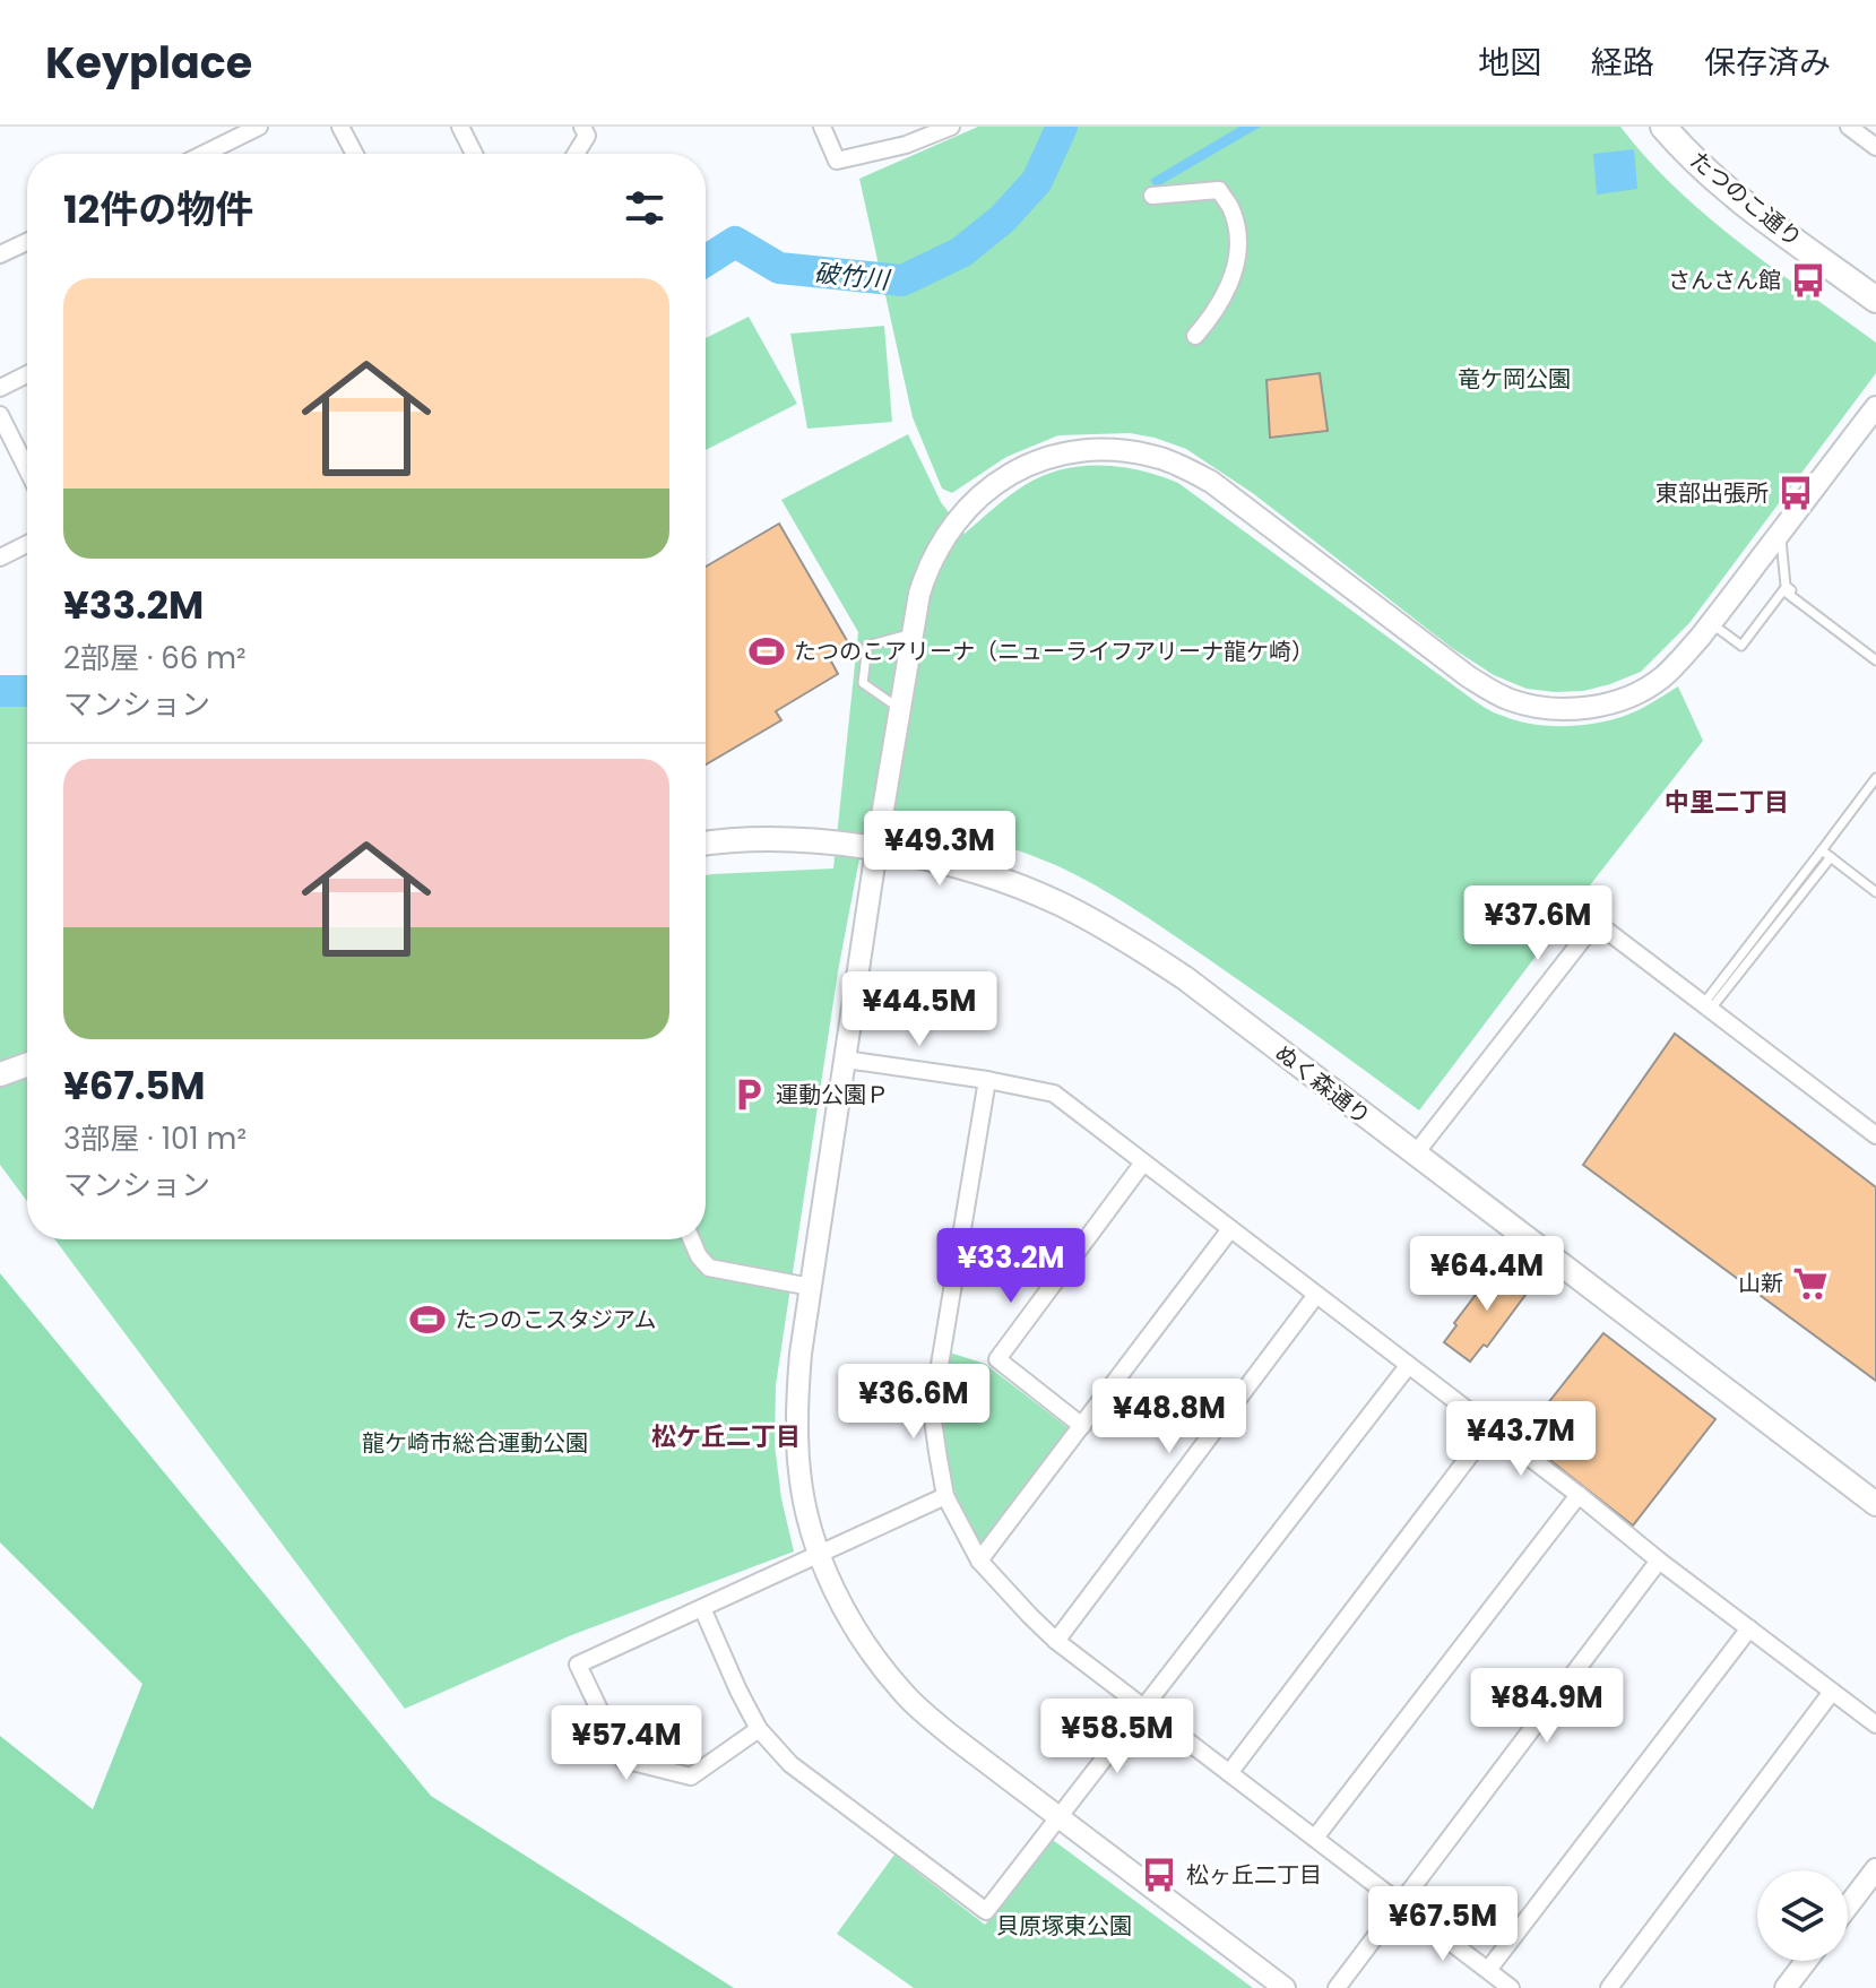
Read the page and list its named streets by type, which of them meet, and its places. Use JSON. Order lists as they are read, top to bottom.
{
  "streets": {
    "main road": ["たつのこ通り", "ぬく森通り"]
  },
  "districts": ["中里二丁目", "松ケ丘二丁目"],
  "water": ["破竹川"],
  "parks": ["竜ケ岡公園", "龍ケ崎市総合運動公園", "貝原塚東公園"],
  "places": {
    "bus stop": ["さんさん館", "東部出張所", "松ヶ丘二丁目"],
    "sports": ["たつのこアリーナ（ニューライフアリーナ龍ケ崎）", "たつのこスタジアム"],
    "parking": ["運動公園Ｐ"],
    "supermarket": ["山新"]
  },
  "page": {
    "header": "Keyplace",
    "nav": ["地図", "経路", "保存済み"],
    "heading": "12件の物件",
    "list": [
      {
        "name": "¥33.2M",
        "note": "2部屋 · 66 m² · マンション"
      },
      {
        "name": "¥67.5M",
        "note": "3部屋 · 101 m² · マンション"
      }
    ],
    "price": [
      "¥49.3M",
      "¥37.6M",
      "¥44.5M",
      "¥33.2M",
      "¥64.4M",
      "¥36.6M",
      "¥48.8M",
      "¥43.7M",
      "¥84.9M",
      "¥58.5M",
      "¥57.4M",
      "¥67.5M"
    ]
  }
}
